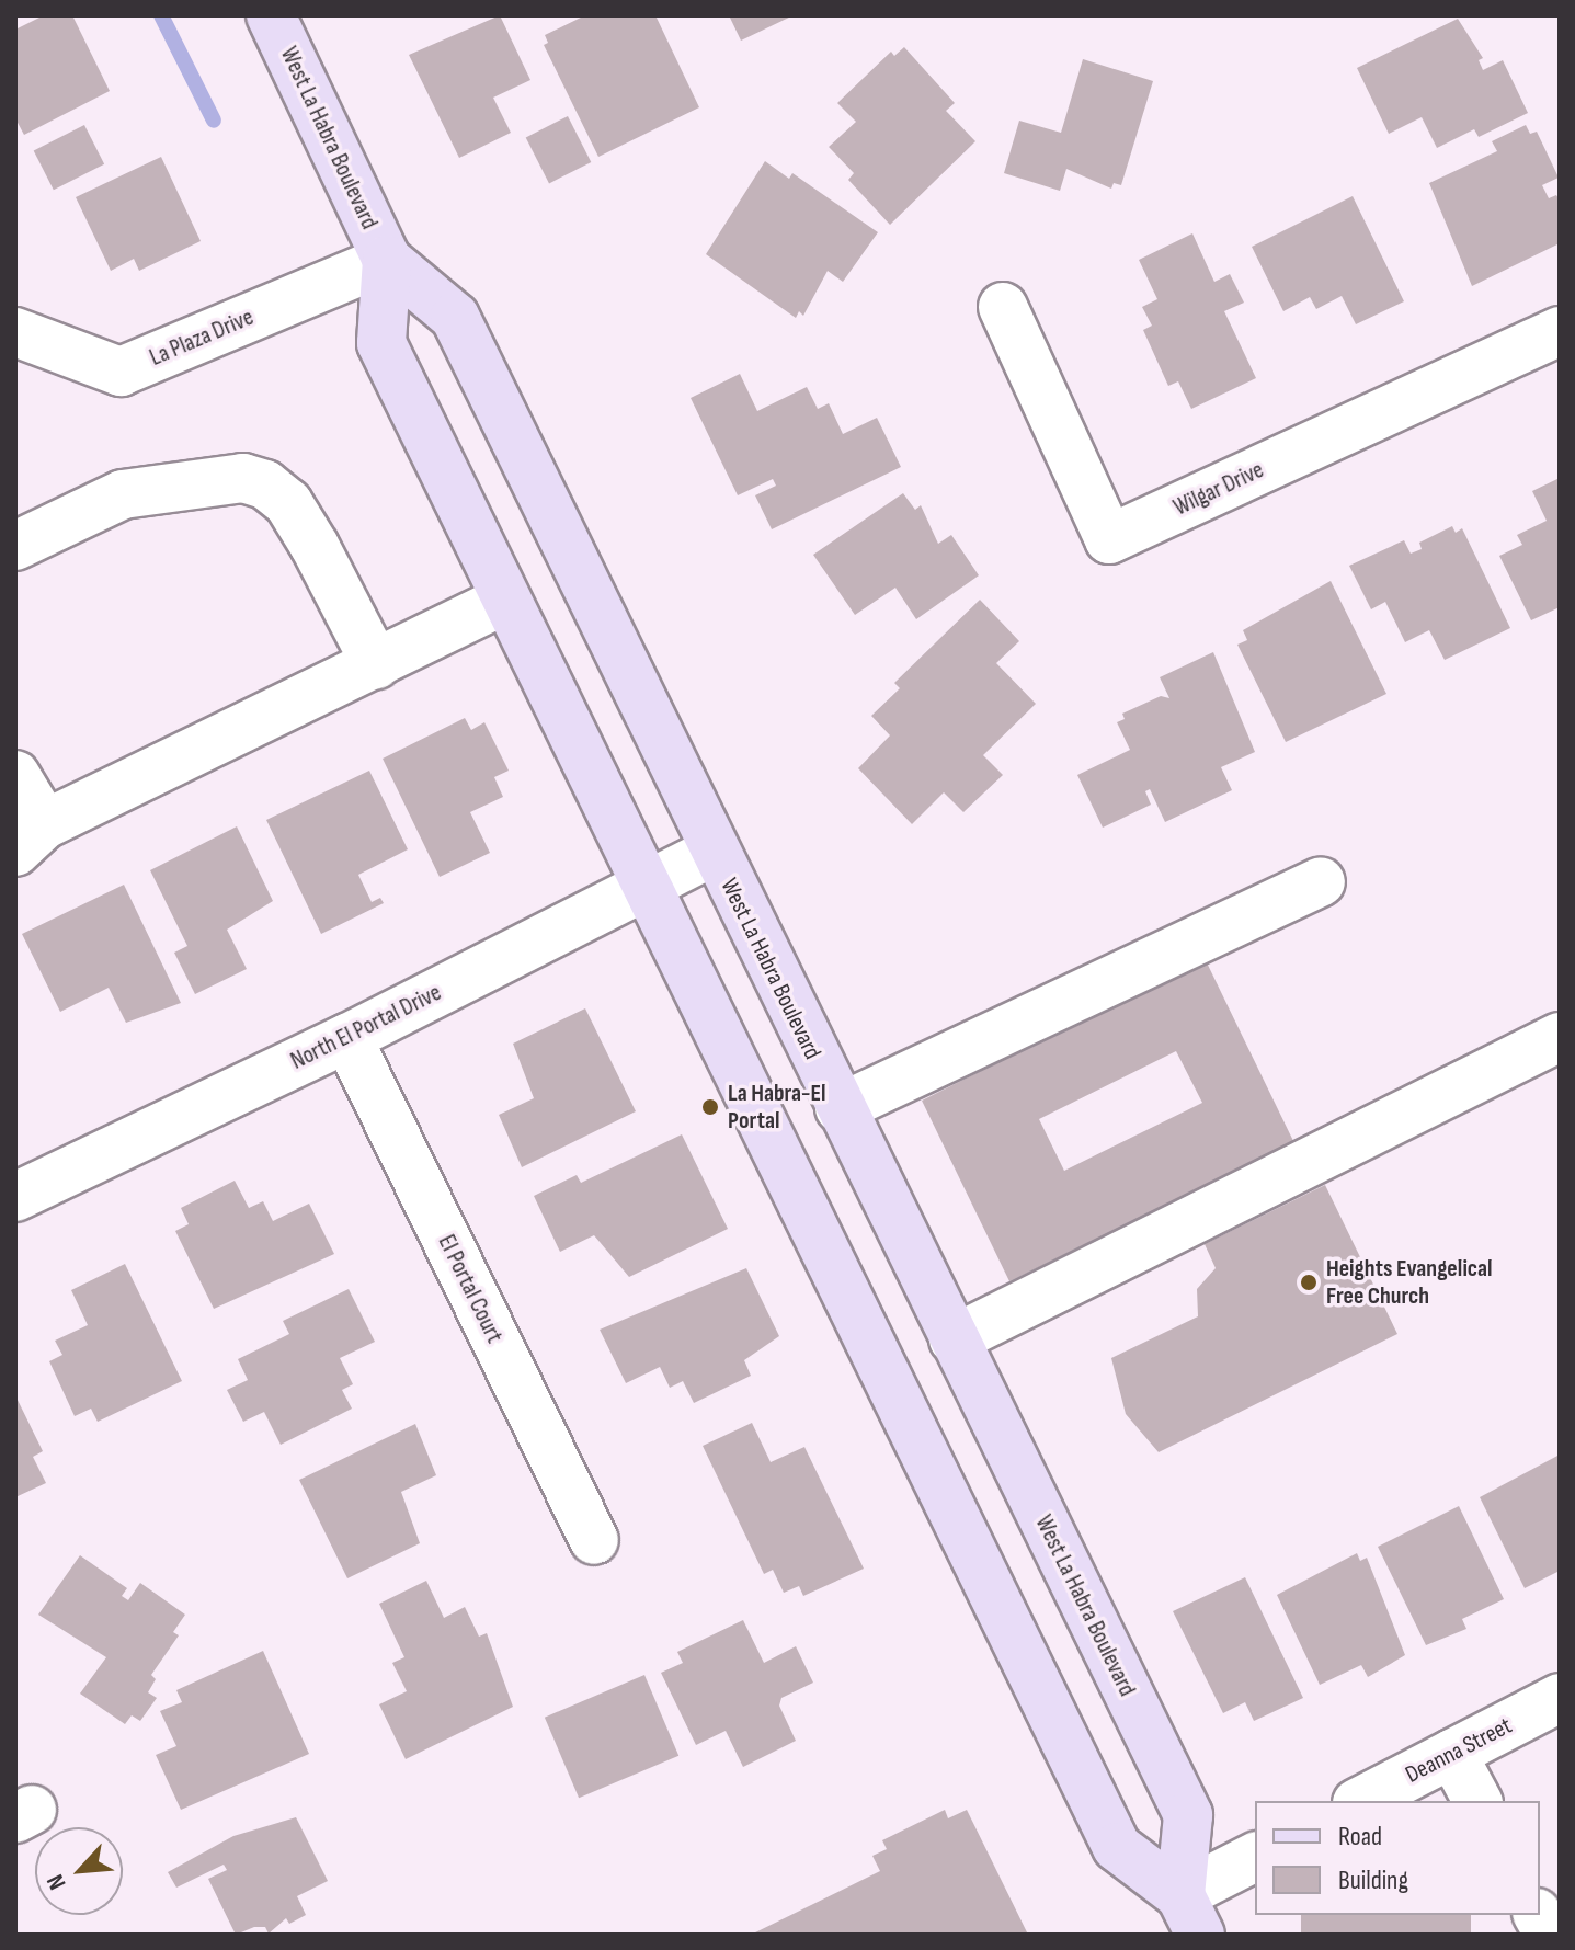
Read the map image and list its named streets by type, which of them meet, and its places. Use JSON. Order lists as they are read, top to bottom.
{
  "streets": {
    "main road": ["West La Habra Boulevard"],
    "street": [
      "La Plaza Drive",
      "Wilgar Drive",
      "North El Portal Drive",
      "El Portal Court",
      "Deanna Street"
    ]
  },
  "crossings": [
    ["West La Habra Boulevard", "La Plaza Drive"],
    ["West La Habra Boulevard", "North El Portal Drive"],
    ["North El Portal Drive", "El Portal Court"]
  ],
  "places": ["La Habra-El Portal", "Heights Evangelical Free Church"],
  "legend": ["Road", "Building"],
  "north": "bottom left"
}
